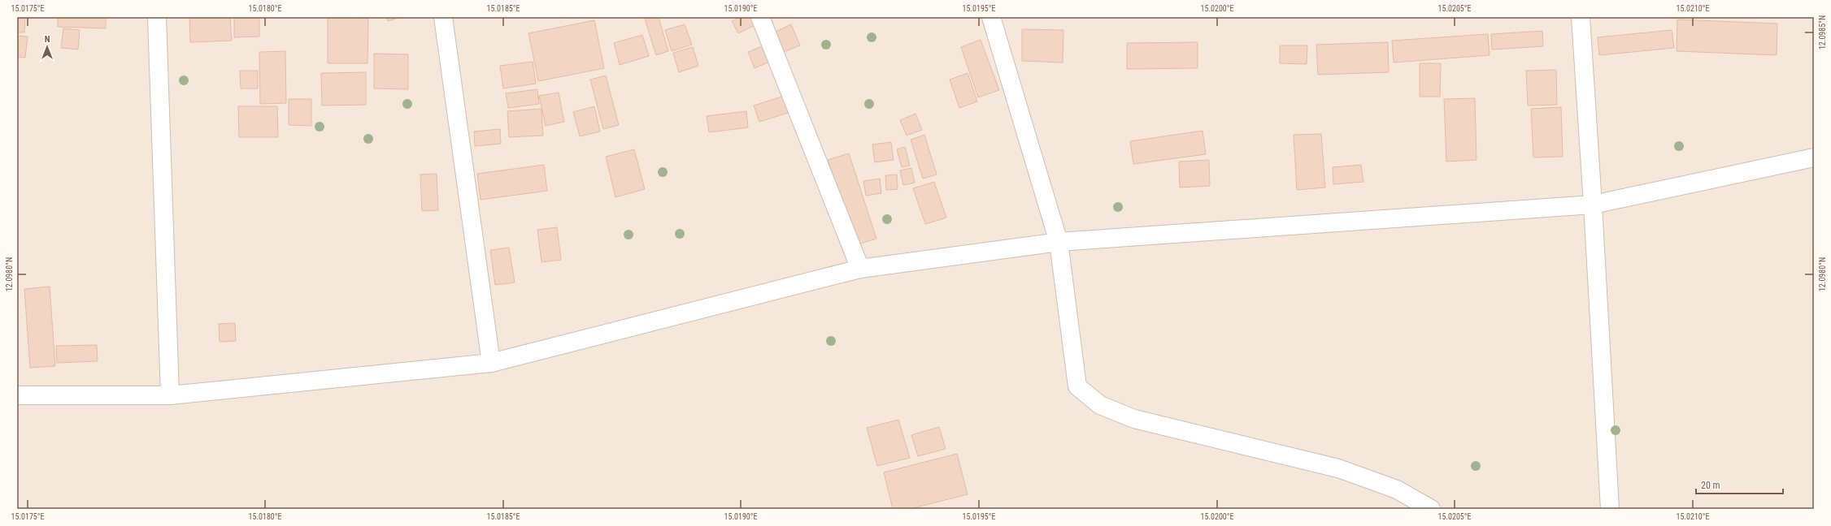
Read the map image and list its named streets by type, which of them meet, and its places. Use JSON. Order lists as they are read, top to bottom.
{
  "scale_bar": "20 m",
  "north": "top",
  "coordinates": [
    "15.0175°E",
    "15.0180°E",
    "15.0185°E",
    "15.0190°E",
    "15.0195°E",
    "15.0200°E",
    "15.0205°E",
    "15.0210°E",
    "12.0985°N",
    "12.0980°N"
  ]
}
